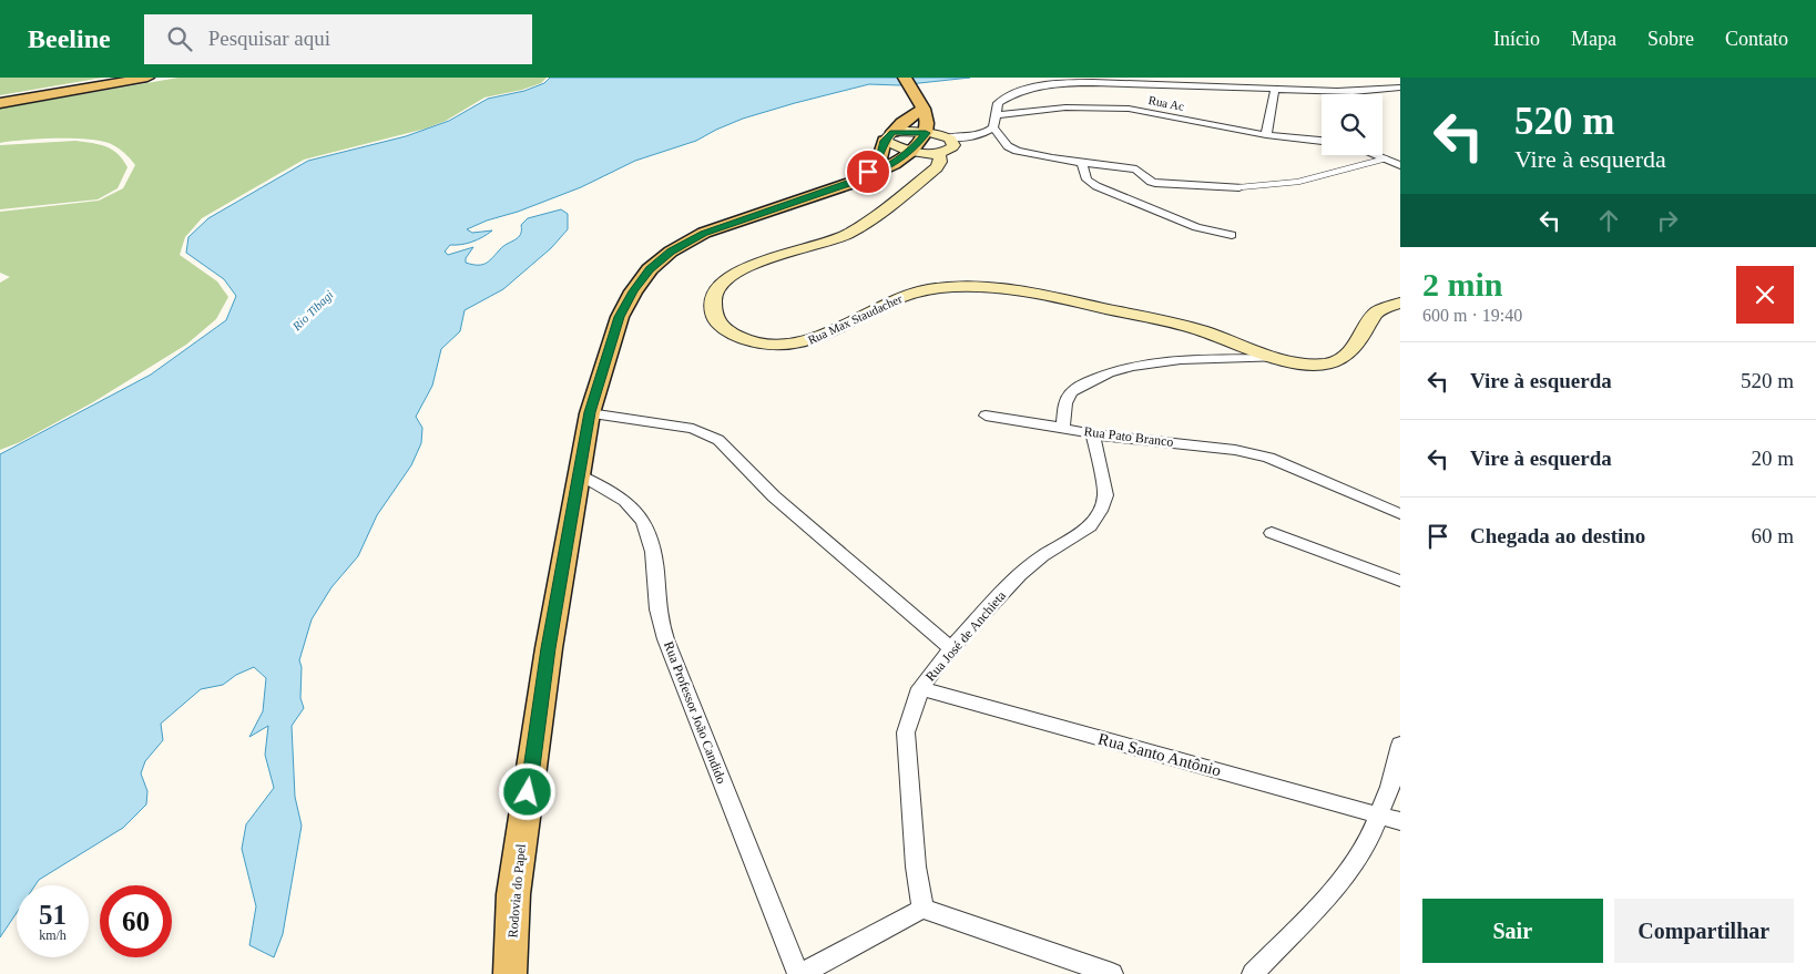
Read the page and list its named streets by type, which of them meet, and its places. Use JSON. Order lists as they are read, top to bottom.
{
  "streets": {
    "main road": ["Rua Max Staudacher", "Rodovia do Papel"],
    "street": [
      "Rua Ac",
      "Rua Pato Branco",
      "Rua José de Anchieta",
      "Rua Professor João Candido",
      "Rua Santo Antônio"
    ]
  },
  "crossings": [
    ["Rua Pato Branco", "Rua José de Anchieta"],
    ["Rua José de Anchieta", "Rua Santo Antônio"],
    ["Rua Professor João Candido", "Rodovia do Papel"]
  ],
  "water": ["Rio Tibagi"],
  "page": {
    "header": "Beeline",
    "search": "Pesquisar aqui",
    "nav": [
      "Início",
      "Mapa",
      "Sobre",
      "Contato"
    ],
    "turn": ["520 m", "Vire à esquerda"],
    "heading": ["2 min", "600 m · 19:40"],
    "list": [
      {
        "name": "Vire à esquerda",
        "value": "520 m"
      },
      {
        "name": "Vire à esquerda",
        "value": "20 m"
      },
      {
        "name": "Chegada ao destino",
        "value": "60 m"
      }
    ],
    "speed": "51 km/h",
    "limit": "60",
    "buttons": ["Sair", "Compartilhar"]
  }
}
